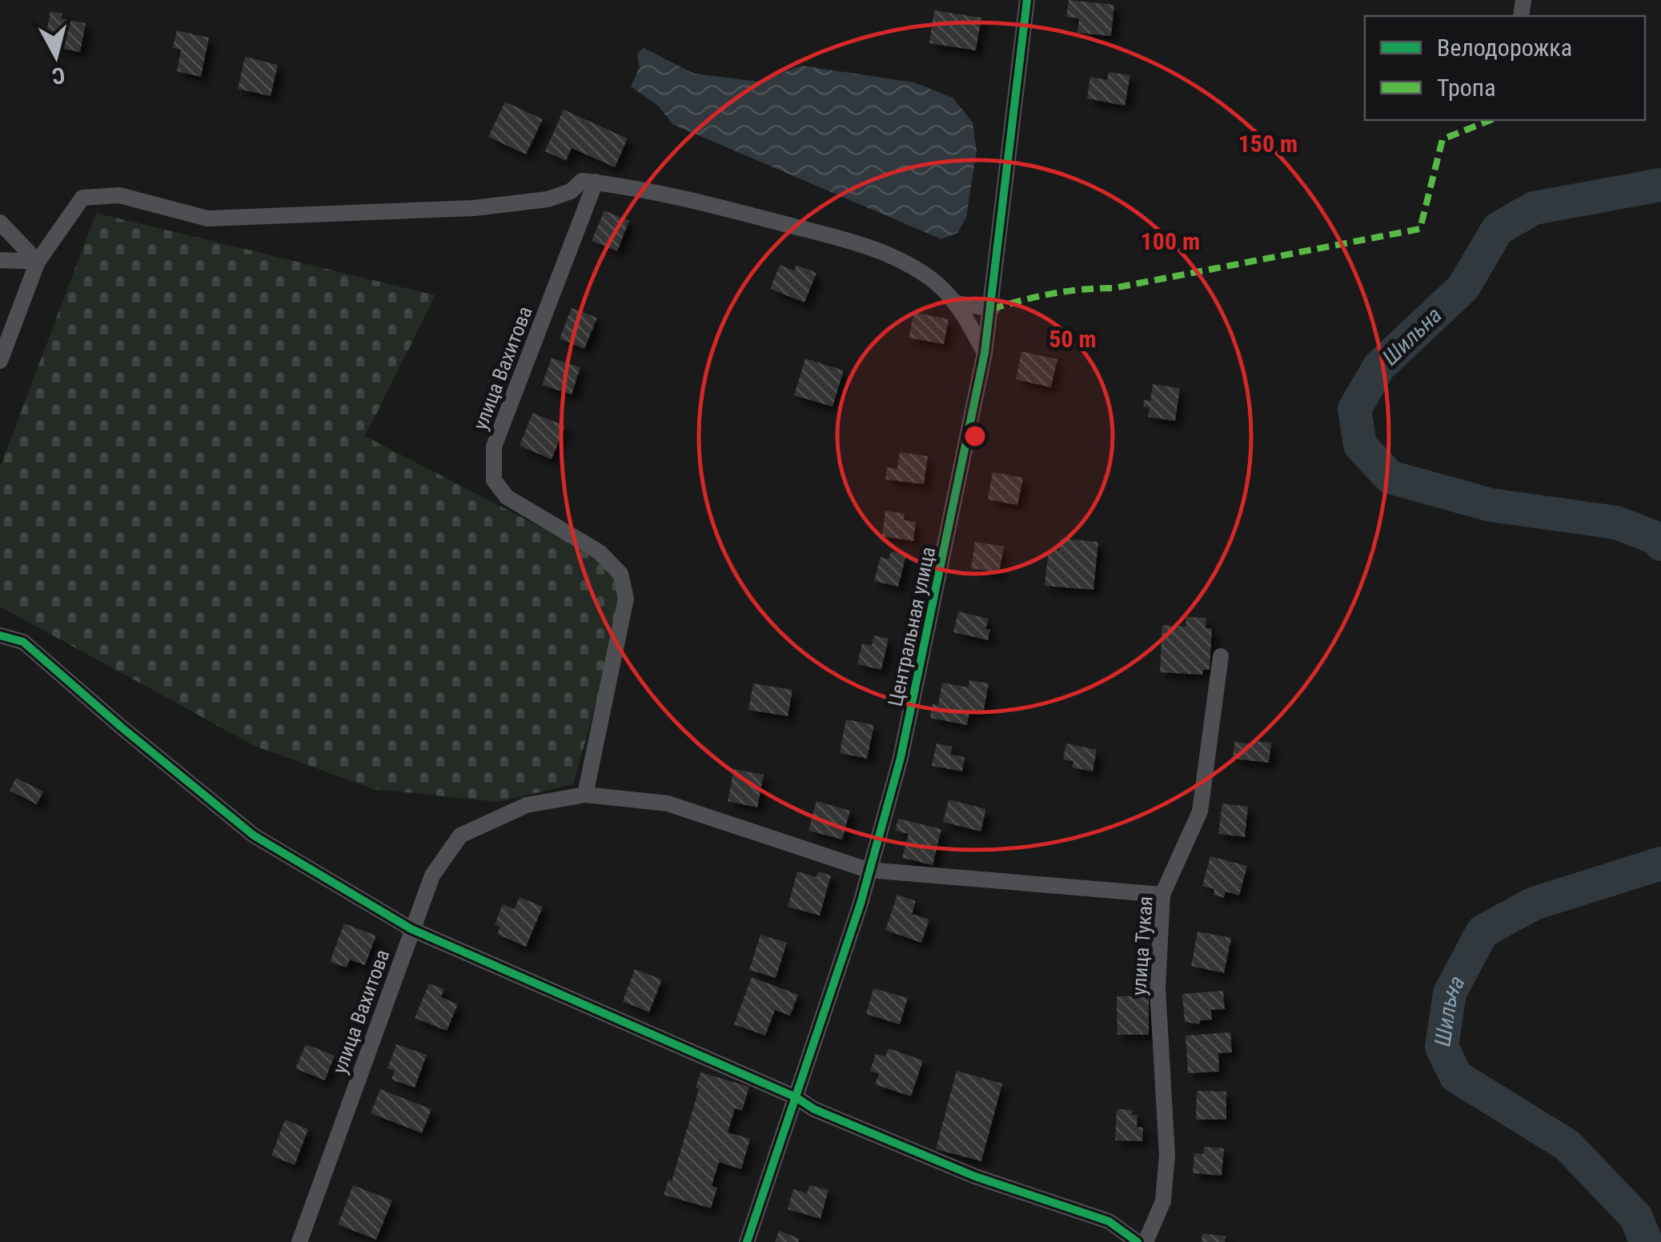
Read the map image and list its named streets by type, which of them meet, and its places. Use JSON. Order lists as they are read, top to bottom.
{
  "streets": {
    "street": ["улица Вахитова", "Центральная улица", "улица Тукая"]
  },
  "crossings": [
    ["улица Вахитова", "Центральная улица"],
    ["улица Вахитова", "улица Тукая"]
  ],
  "water": ["Шильна"],
  "legend": ["Велодорожка", "Тропа"],
  "north": "bottom",
  "rings": ["150 m", "100 m", "50 m"]
}
